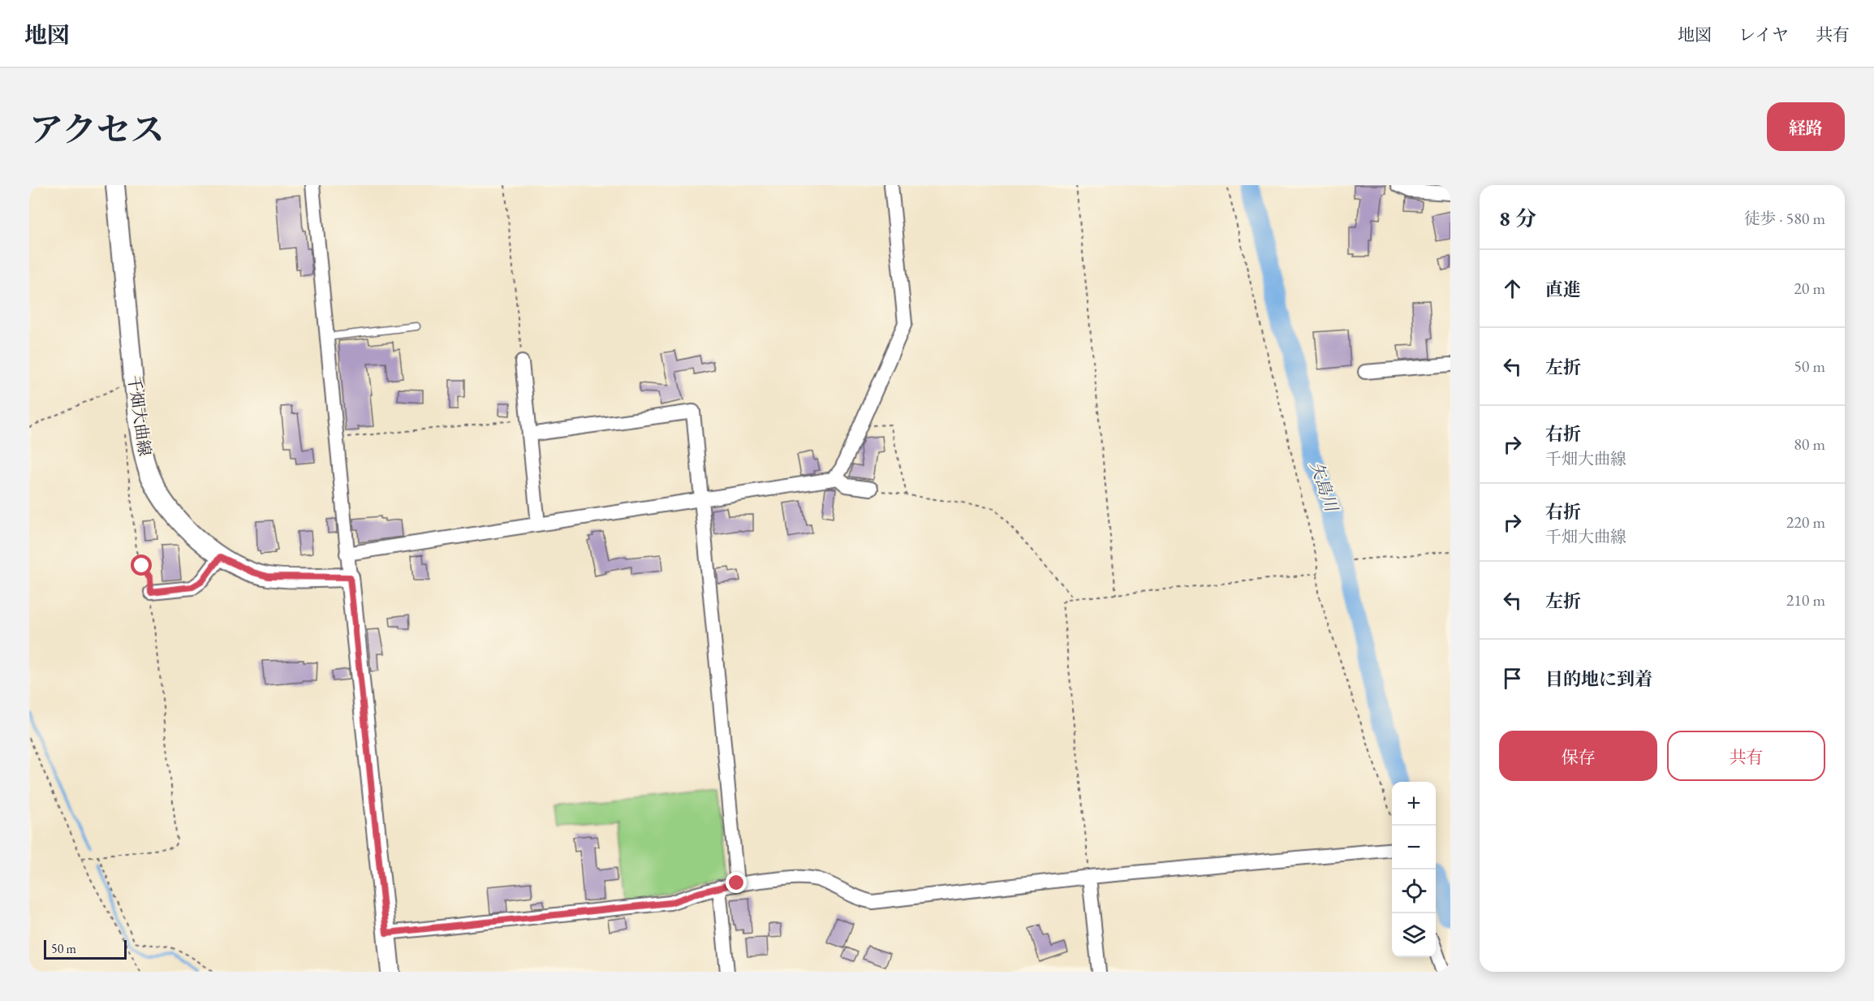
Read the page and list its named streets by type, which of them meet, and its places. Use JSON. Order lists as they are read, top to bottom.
{
  "streets": {
    "main road": ["千畑大曲線"]
  },
  "water": ["矢島川"],
  "scale_bar": "50 m",
  "page": {
    "header": "地図",
    "nav": ["地図", "レイヤ", "共有"],
    "title": "アクセス",
    "buttons": [
      "経路",
      ["保存", "共有"]
    ],
    "heading": ["8 分", "徒歩 · 580 m"],
    "list": [
      ["直進", "20 m"],
      ["左折", "50 m"],
      ["右折", "千畑大曲線", "80 m"],
      ["右折", "千畑大曲線", "220 m"],
      ["左折", "210 m"],
      "目的地に到着"
    ],
    "map_buttons": ["+", "−"],
    "scale": "50 m"
  }
}
